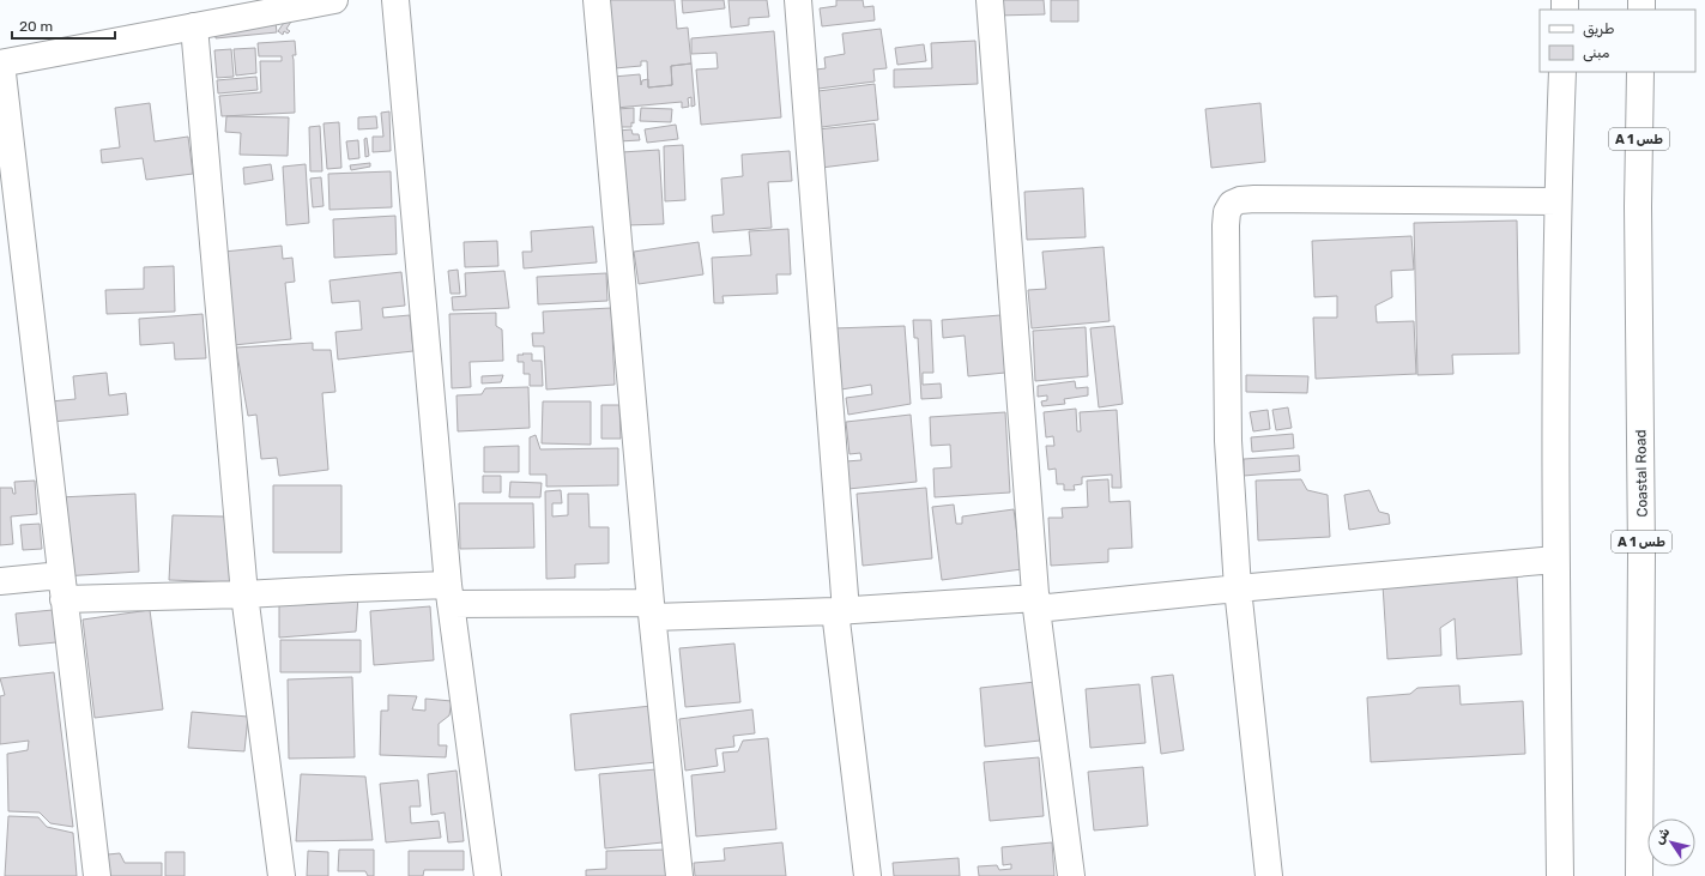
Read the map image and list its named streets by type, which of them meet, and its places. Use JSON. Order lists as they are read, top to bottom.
{
  "streets": {
    "main road": ["A 1 طس", "Coastal Road"]
  },
  "legend": ["طريق", "مبنى"],
  "scale_bar": "20 m",
  "north": "top left"
}
